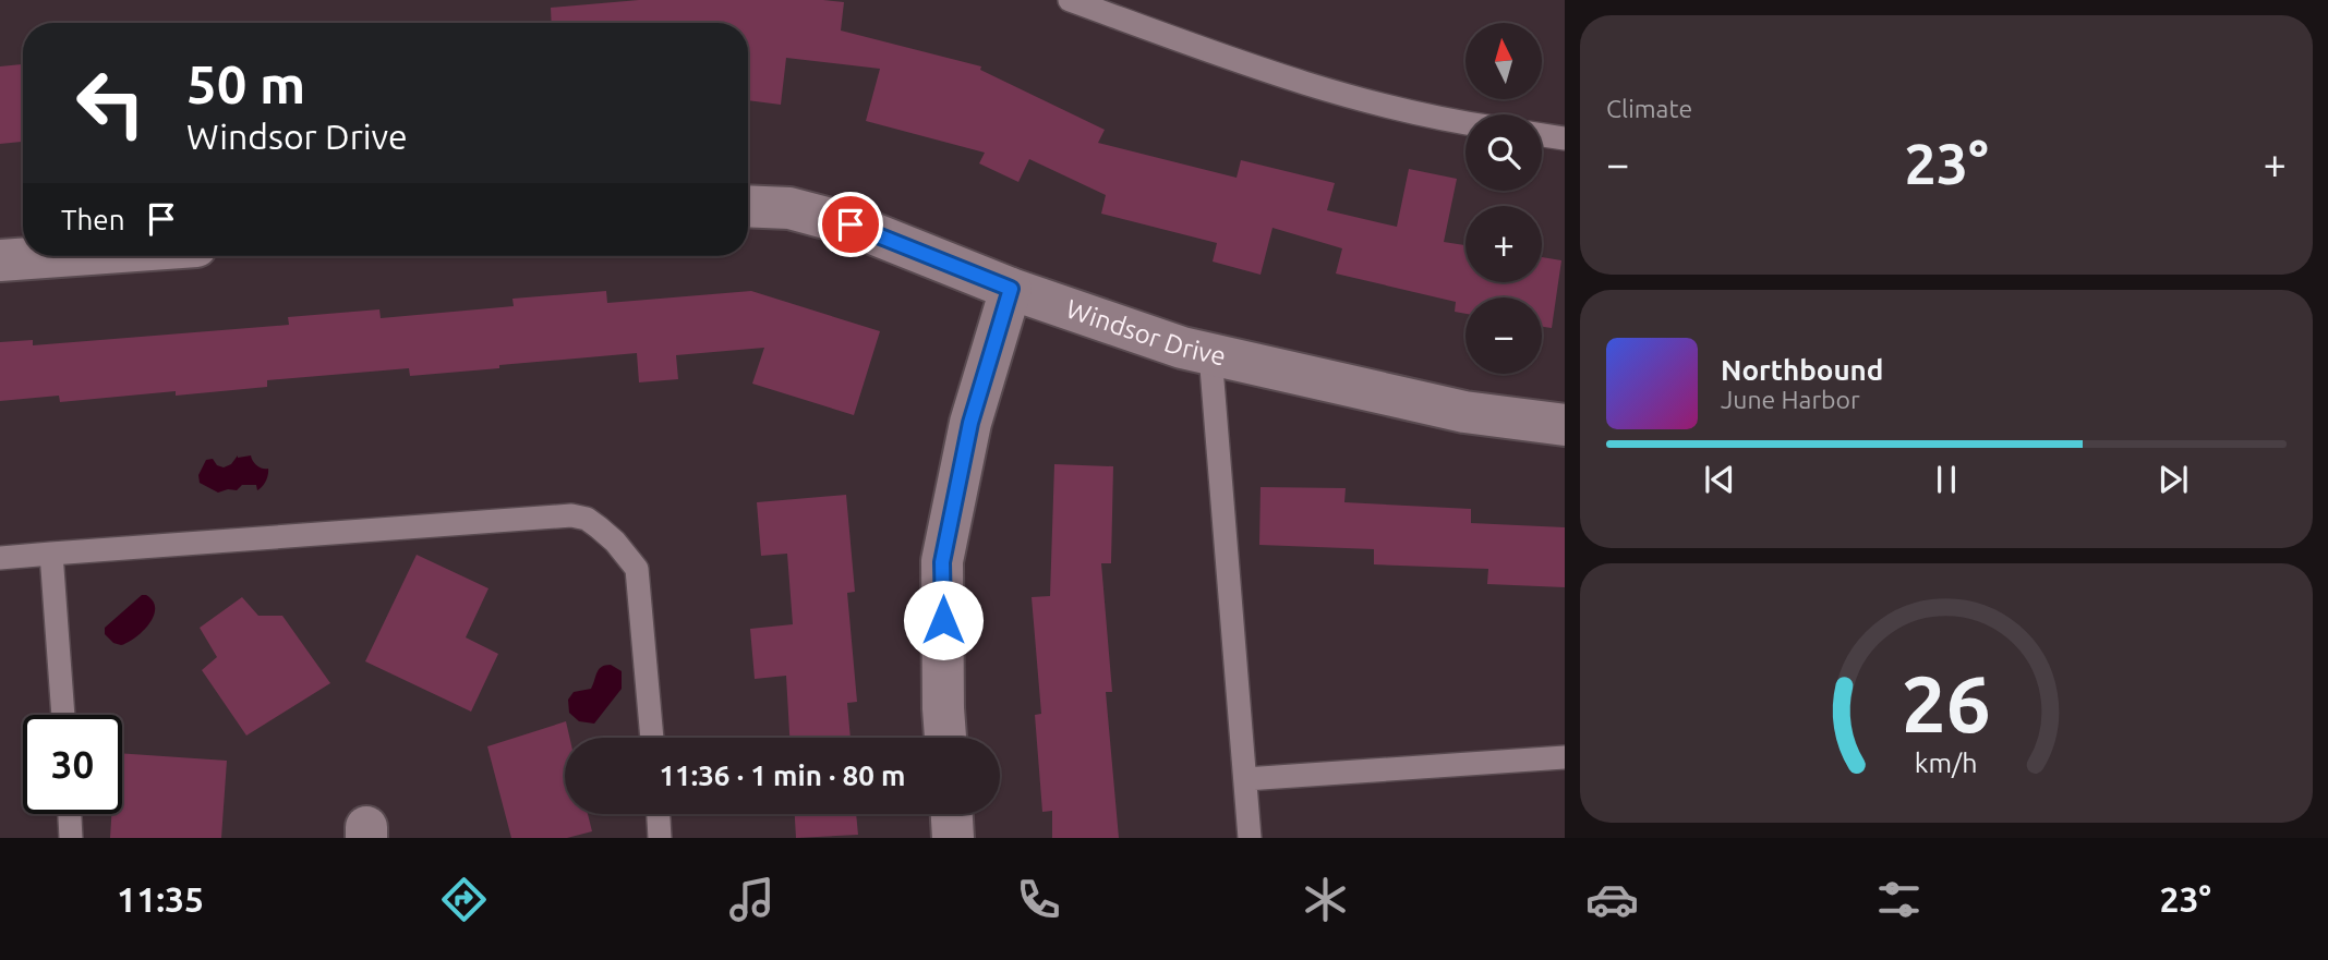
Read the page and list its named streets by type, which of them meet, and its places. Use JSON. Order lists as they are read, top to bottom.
{
  "streets": {
    "street": ["Windsor Drive"]
  },
  "north": "top",
  "page": {
    "tile": "Climate",
    "map_buttons": ["+", "−"],
    "turn": ["50 m", "Windsor Drive"],
    "heat": ["−", "23°", "+"],
    "then": "Then",
    "song": ["Northbound", "June Harbor"],
    "limit": "30",
    "trip": "11:36 · 1 min · 80 m",
    "tabs": ["11:35", "23°"],
    "gauge": ["26", "km/h"]
  }
}
